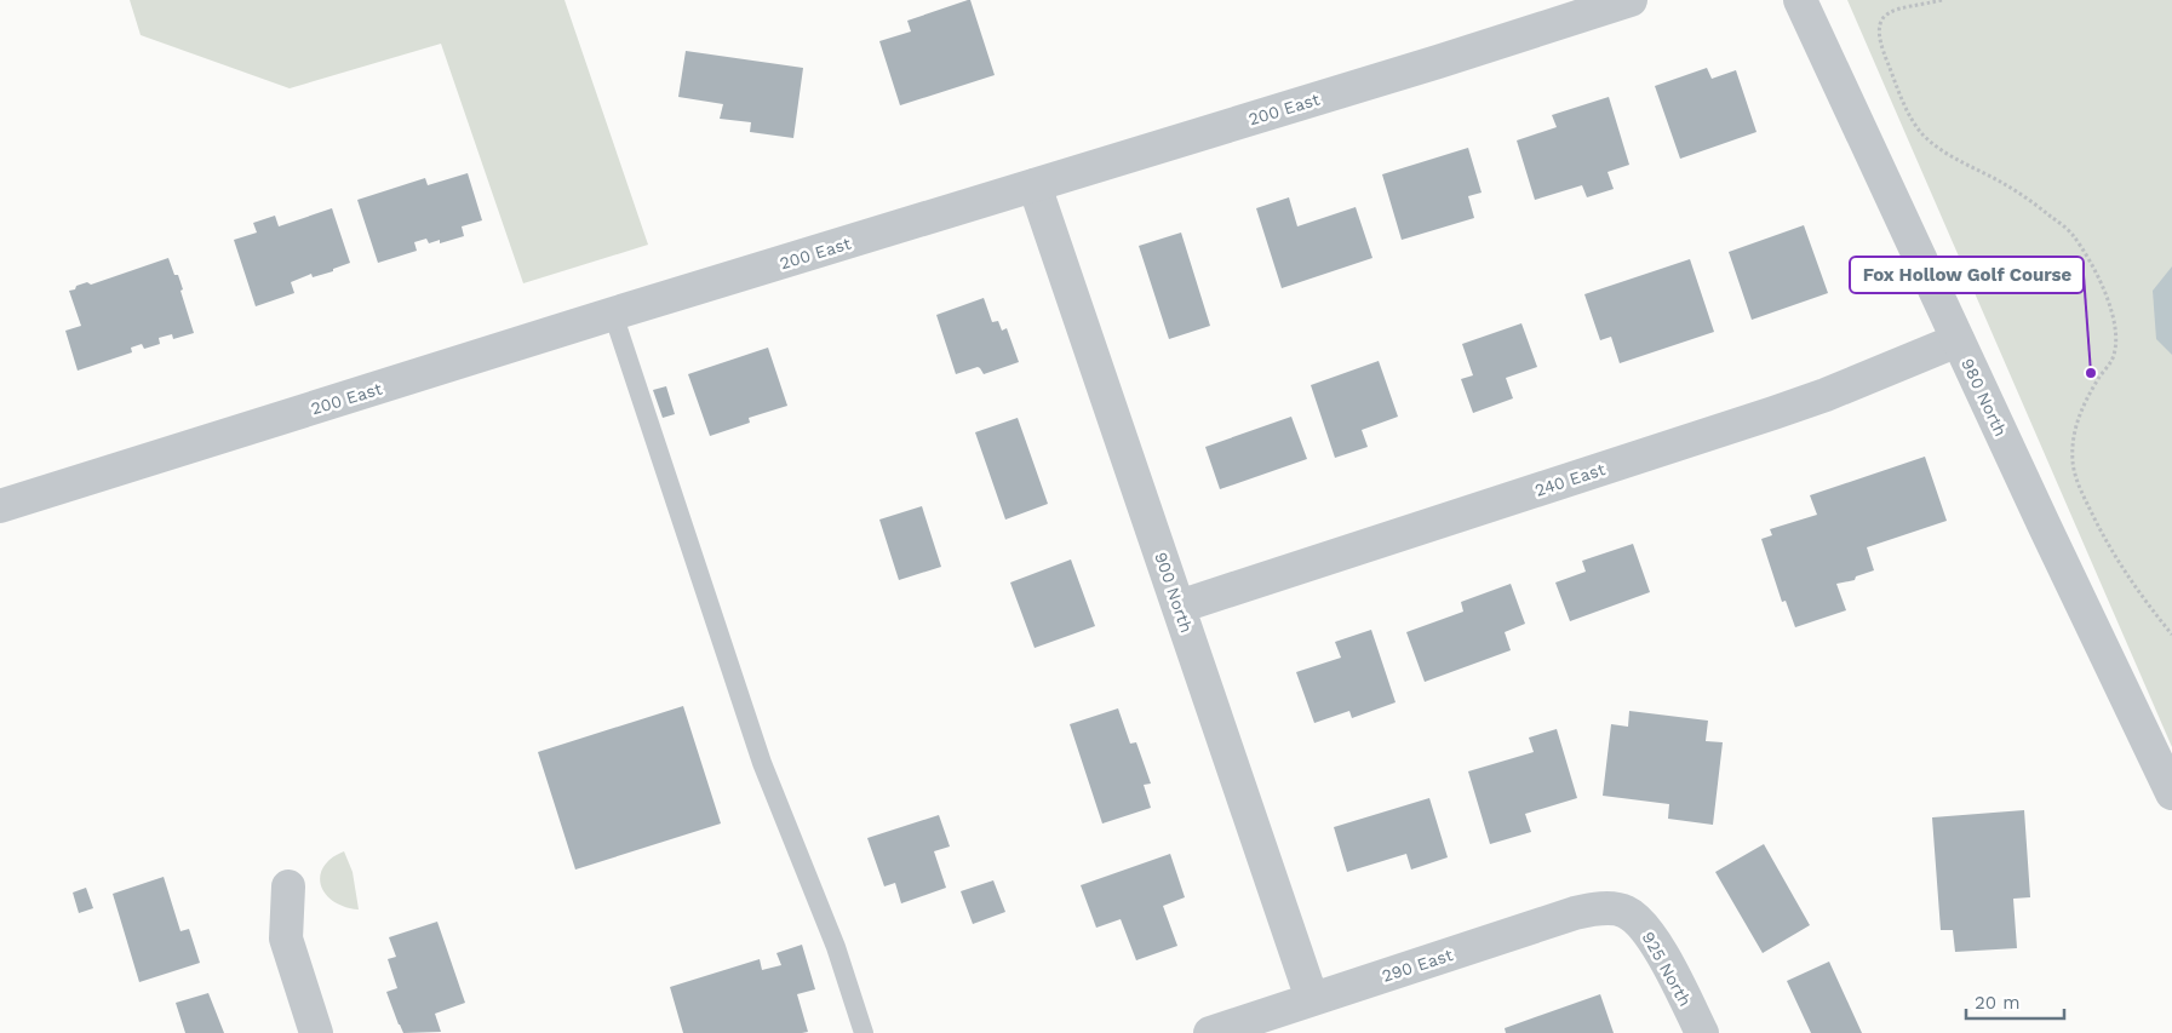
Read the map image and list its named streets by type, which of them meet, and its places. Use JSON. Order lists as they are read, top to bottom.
{
  "streets": {
    "street": [
      "200 East",
      "980 North",
      "240 East",
      "900 North",
      "290 East",
      "925 North"
    ]
  },
  "crossings": [
    ["200 East", "900 North"],
    ["980 North", "240 East"],
    ["240 East", "900 North"],
    ["900 North", "290 East"],
    ["290 East", "925 North"]
  ],
  "places": ["Fox Hollow Golf Course"],
  "scale_bar": "20 m"
}
